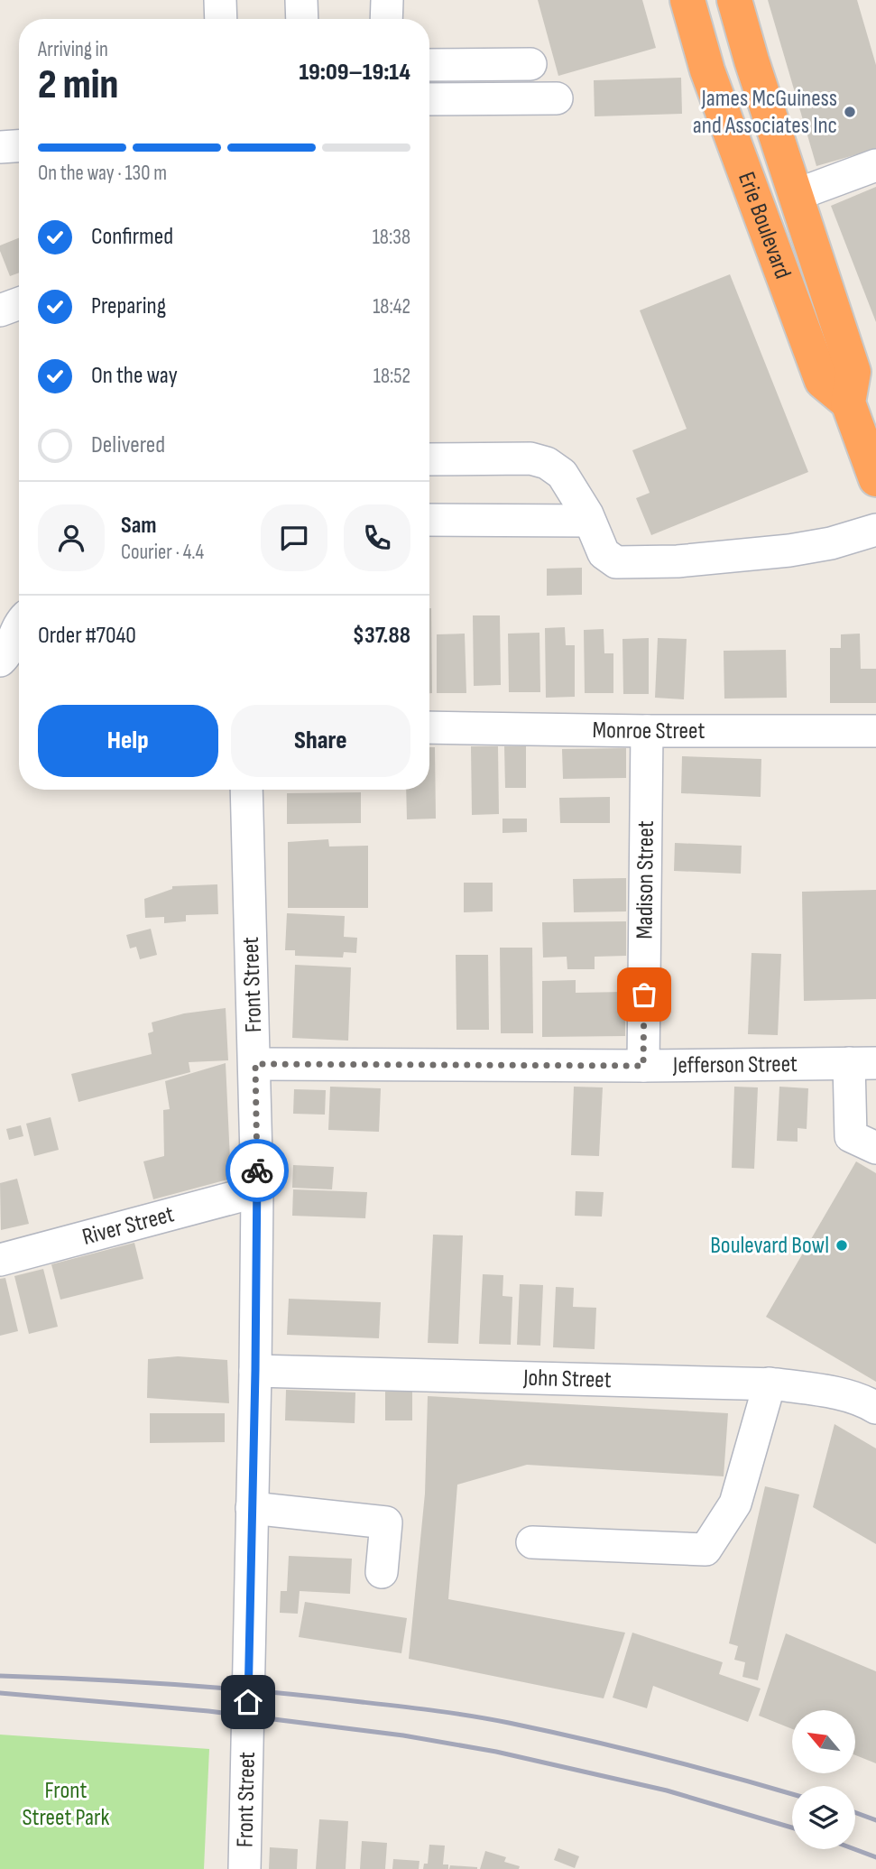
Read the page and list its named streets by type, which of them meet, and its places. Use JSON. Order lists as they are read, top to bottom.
{
  "streets": {
    "highway": ["Erie Boulevard"],
    "street": [
      "Monroe Street",
      "Madison Street",
      "Front Street",
      "Jefferson Street",
      "River Street",
      "John Street"
    ]
  },
  "crossings": [
    ["Monroe Street", "Madison Street"],
    ["Madison Street", "Jefferson Street"],
    ["Front Street", "Jefferson Street"],
    ["Front Street", "River Street"],
    ["Front Street", "John Street"]
  ],
  "parks": ["Front Street Park"],
  "places": ["James McGuiness and Associates Inc", "Boulevard Bowl"],
  "north": "top left",
  "page": {
    "heading": ["2 min", "Arriving in", "19:09–19:14"],
    "panel": [
      "Sam",
      "Courier · 4.4",
      "Order #7040",
      "$37.88"
    ],
    "bar": "On the way · 130 m",
    "list": [
      ["Confirmed", "18:38"],
      ["Preparing", "18:42"],
      ["On the way", "18:52"],
      "Delivered"
    ],
    "buttons": ["Help", "Share"]
  }
}
